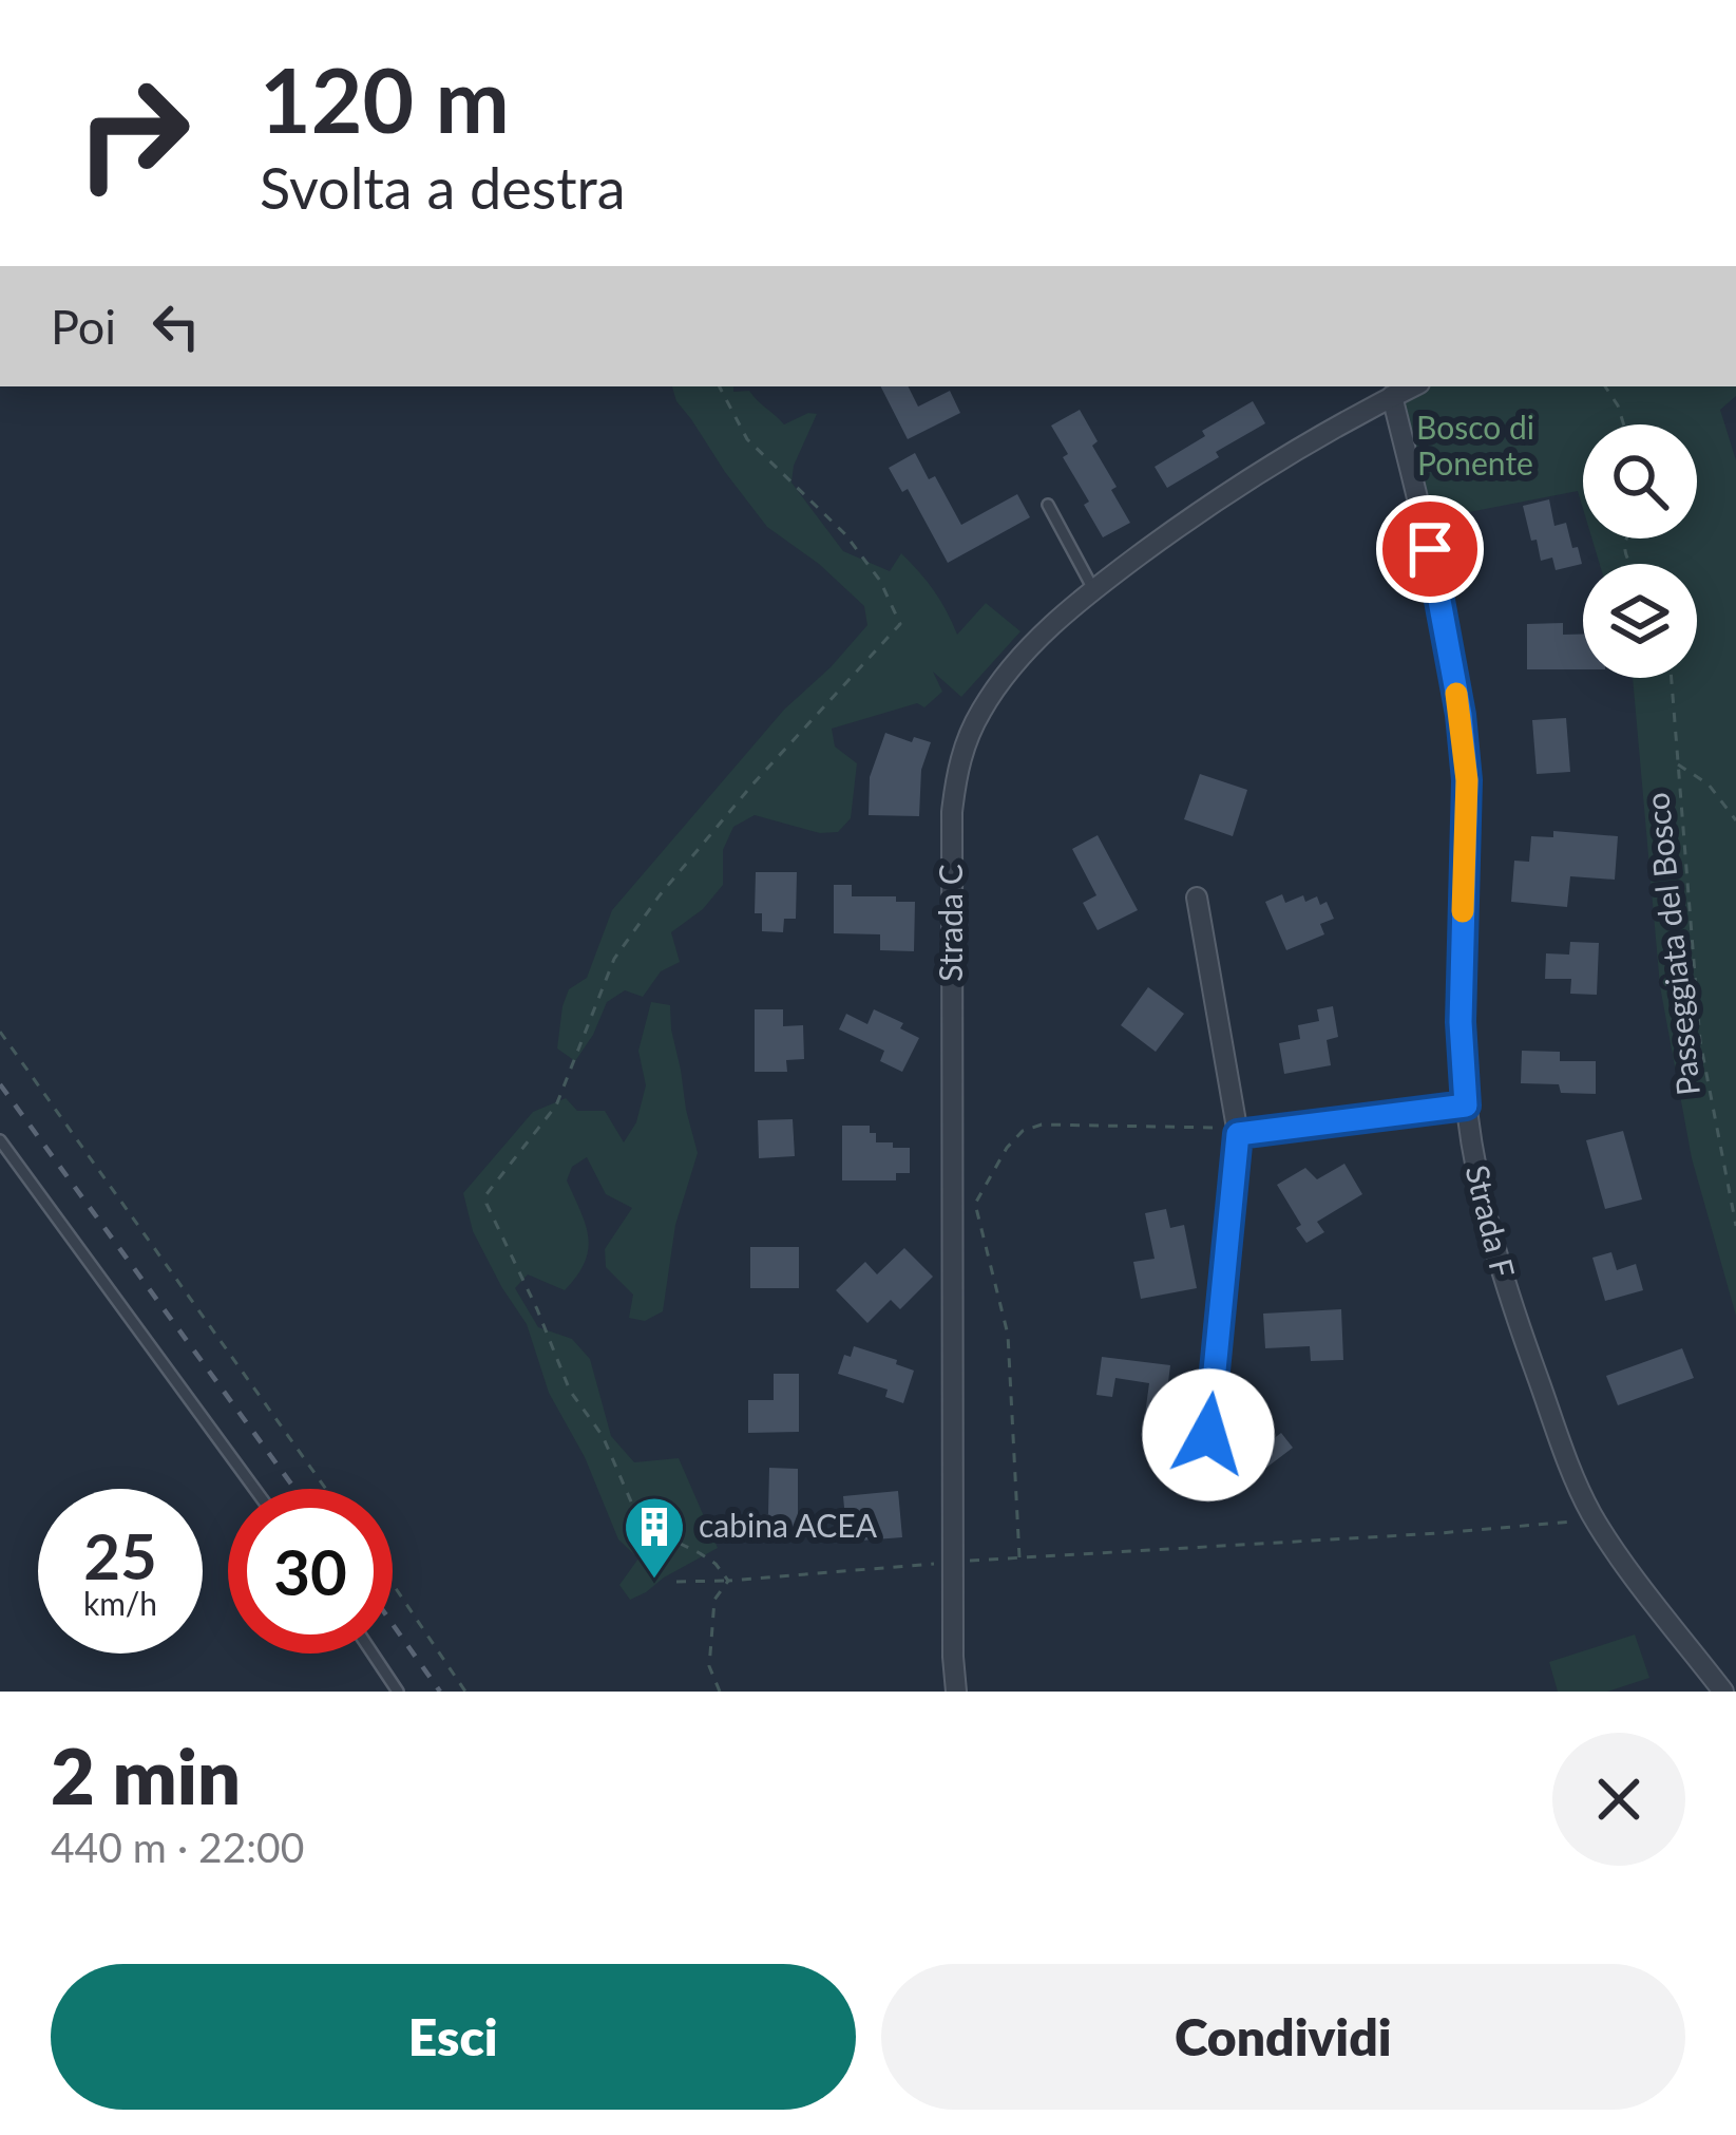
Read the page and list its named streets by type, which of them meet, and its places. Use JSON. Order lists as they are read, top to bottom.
{
  "streets": {
    "street": ["Strada C", "Strada F"],
    "path": ["Passeggiata del Bosco"]
  },
  "crossings": [
    ["Strada C", "Strada F"]
  ],
  "parks": ["Bosco di Ponente"],
  "places": {
    "building": ["cabina ACEA"]
  },
  "page": {
    "turn": ["120 m", "Svolta a destra"],
    "then": "Poi",
    "speed": "25 km/h",
    "limit": "30",
    "heading": ["2 min", "440 m · 22:00"],
    "buttons": ["Esci", "Condividi"]
  }
}
